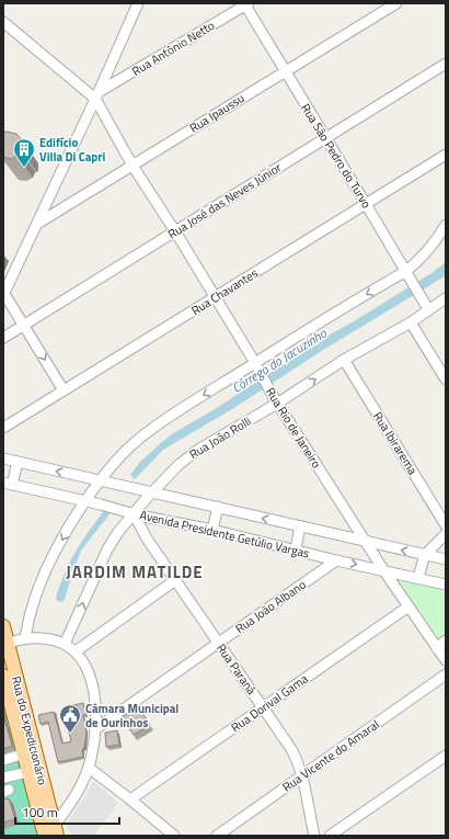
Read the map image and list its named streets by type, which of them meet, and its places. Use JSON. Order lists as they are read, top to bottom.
{
  "streets": {
    "main road": ["Rua do Expedicionário"],
    "street": [
      "Rua Antônio Netto",
      "Rua Ipaussu",
      "Rua São Pedro do Turvo",
      "Rua José das Neves Júnior",
      "Rua Chavantes",
      "Rua Rio de Janeiro",
      "Rua João Rolli",
      "Rua Ibirarema",
      "Avenida Presidente Getúlio Vargas",
      "Rua João Albano",
      "Rua Paraná",
      "Rua Dorival Gama",
      "Rua Vicente do Amaral"
    ]
  },
  "crossings": [
    ["Rua Antônio Netto", "Rua São Pedro do Turvo"],
    ["Rua Antônio Netto", "Rua Rio de Janeiro"],
    ["Rua Ipaussu", "Rua São Pedro do Turvo"],
    ["Rua Ipaussu", "Rua Rio de Janeiro"],
    ["Rua São Pedro do Turvo", "Rua José das Neves Júnior"],
    ["Rua São Pedro do Turvo", "Rua Chavantes"],
    ["Rua São Pedro do Turvo", "Rua João Rolli"],
    ["Rua José das Neves Júnior", "Rua Rio de Janeiro"],
    ["Rua Chavantes", "Rua Rio de Janeiro"],
    ["Rua Rio de Janeiro", "Rua João Rolli"],
    ["Rua Rio de Janeiro", "Avenida Presidente Getúlio Vargas"],
    ["Rua Rio de Janeiro", "Rua Dorival Gama"],
    ["Rua João Rolli", "Rua Ibirarema"],
    ["Rua João Rolli", "Avenida Presidente Getúlio Vargas"],
    ["Rua João Rolli", "Rua Paraná"],
    ["Avenida Presidente Getúlio Vargas", "Rua João Albano"],
    ["Avenida Presidente Getúlio Vargas", "Rua Paraná"],
    ["Rua João Albano", "Rua Paraná"],
    ["Rua Paraná", "Rua Dorival Gama"],
    ["Rua Paraná", "Rua Vicente do Amaral"]
  ],
  "districts": ["JARDIM MATILDE"],
  "water": ["Córrego do Jacuzinho"],
  "places": {
    "building": ["Edifício Villa Di Capri"],
    "public building": ["Câmara Municipal de Ourinhos"]
  },
  "scale_bar": "100 m"
}
